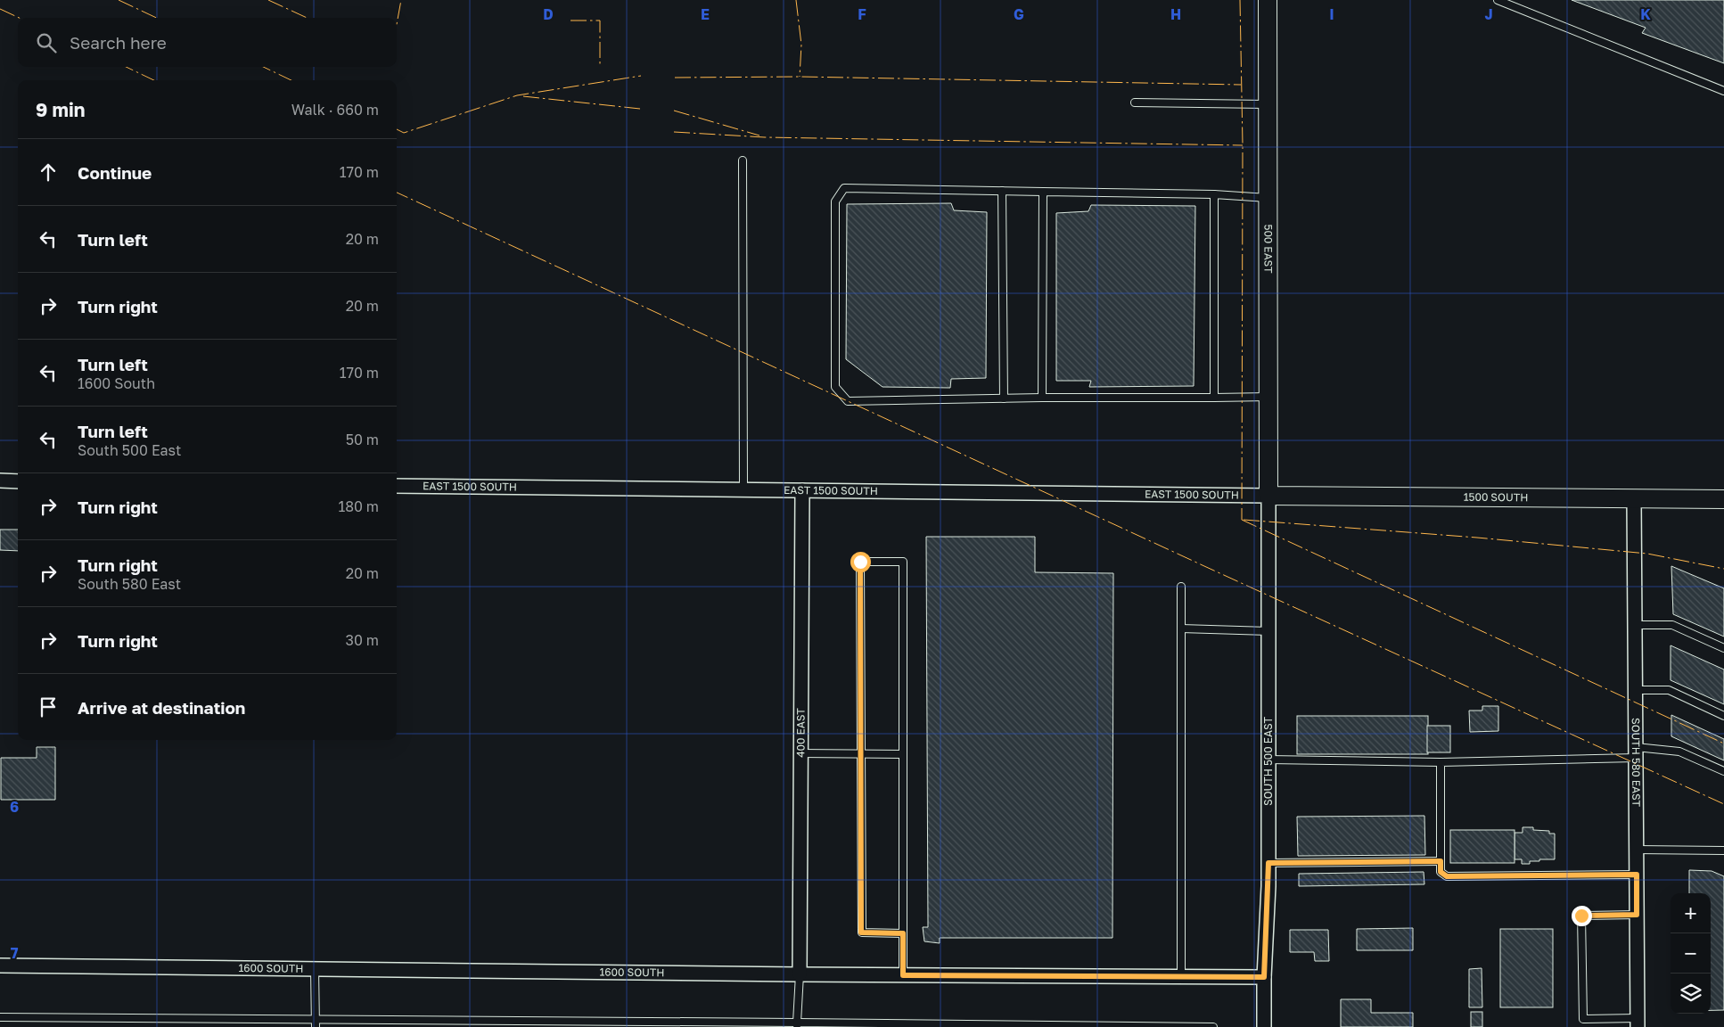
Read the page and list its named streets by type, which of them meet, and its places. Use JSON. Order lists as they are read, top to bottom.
{
  "streets": {
    "street": [
      "500 EAST",
      "EAST 1500 SOUTH",
      "1500 SOUTH",
      "400 EAST",
      "SOUTH 500 EAST",
      "SOUTH 580 EAST",
      "1600 SOUTH"
    ]
  },
  "crossings": [
    ["500 EAST", "EAST 1500 SOUTH"],
    ["500 EAST", "1500 SOUTH"],
    ["500 EAST", "SOUTH 500 EAST"],
    ["EAST 1500 SOUTH", "1500 SOUTH"],
    ["EAST 1500 SOUTH", "400 EAST"],
    ["EAST 1500 SOUTH", "SOUTH 500 EAST"],
    ["1500 SOUTH", "SOUTH 500 EAST"],
    ["1500 SOUTH", "SOUTH 580 EAST"],
    ["400 EAST", "1600 SOUTH"],
    ["SOUTH 500 EAST", "1600 SOUTH"]
  ],
  "page": {
    "search": "Search here",
    "heading": ["9 min", "Walk · 660 m"],
    "list": [
      ["Continue", "170 m"],
      ["Turn left", "20 m"],
      ["Turn right", "20 m"],
      ["Turn left", "1600 South", "170 m"],
      ["Turn left", "South 500 East", "50 m"],
      ["Turn right", "180 m"],
      ["Turn right", "South 580 East", "20 m"],
      ["Turn right", "30 m"],
      "Arrive at destination"
    ],
    "map_buttons": ["+", "−"]
  },
  "grid": {
    "columns": [
      "D",
      "E",
      "F",
      "G",
      "H",
      "I",
      "J",
      "K"
    ],
    "rows": ["6", "7"]
  }
}
